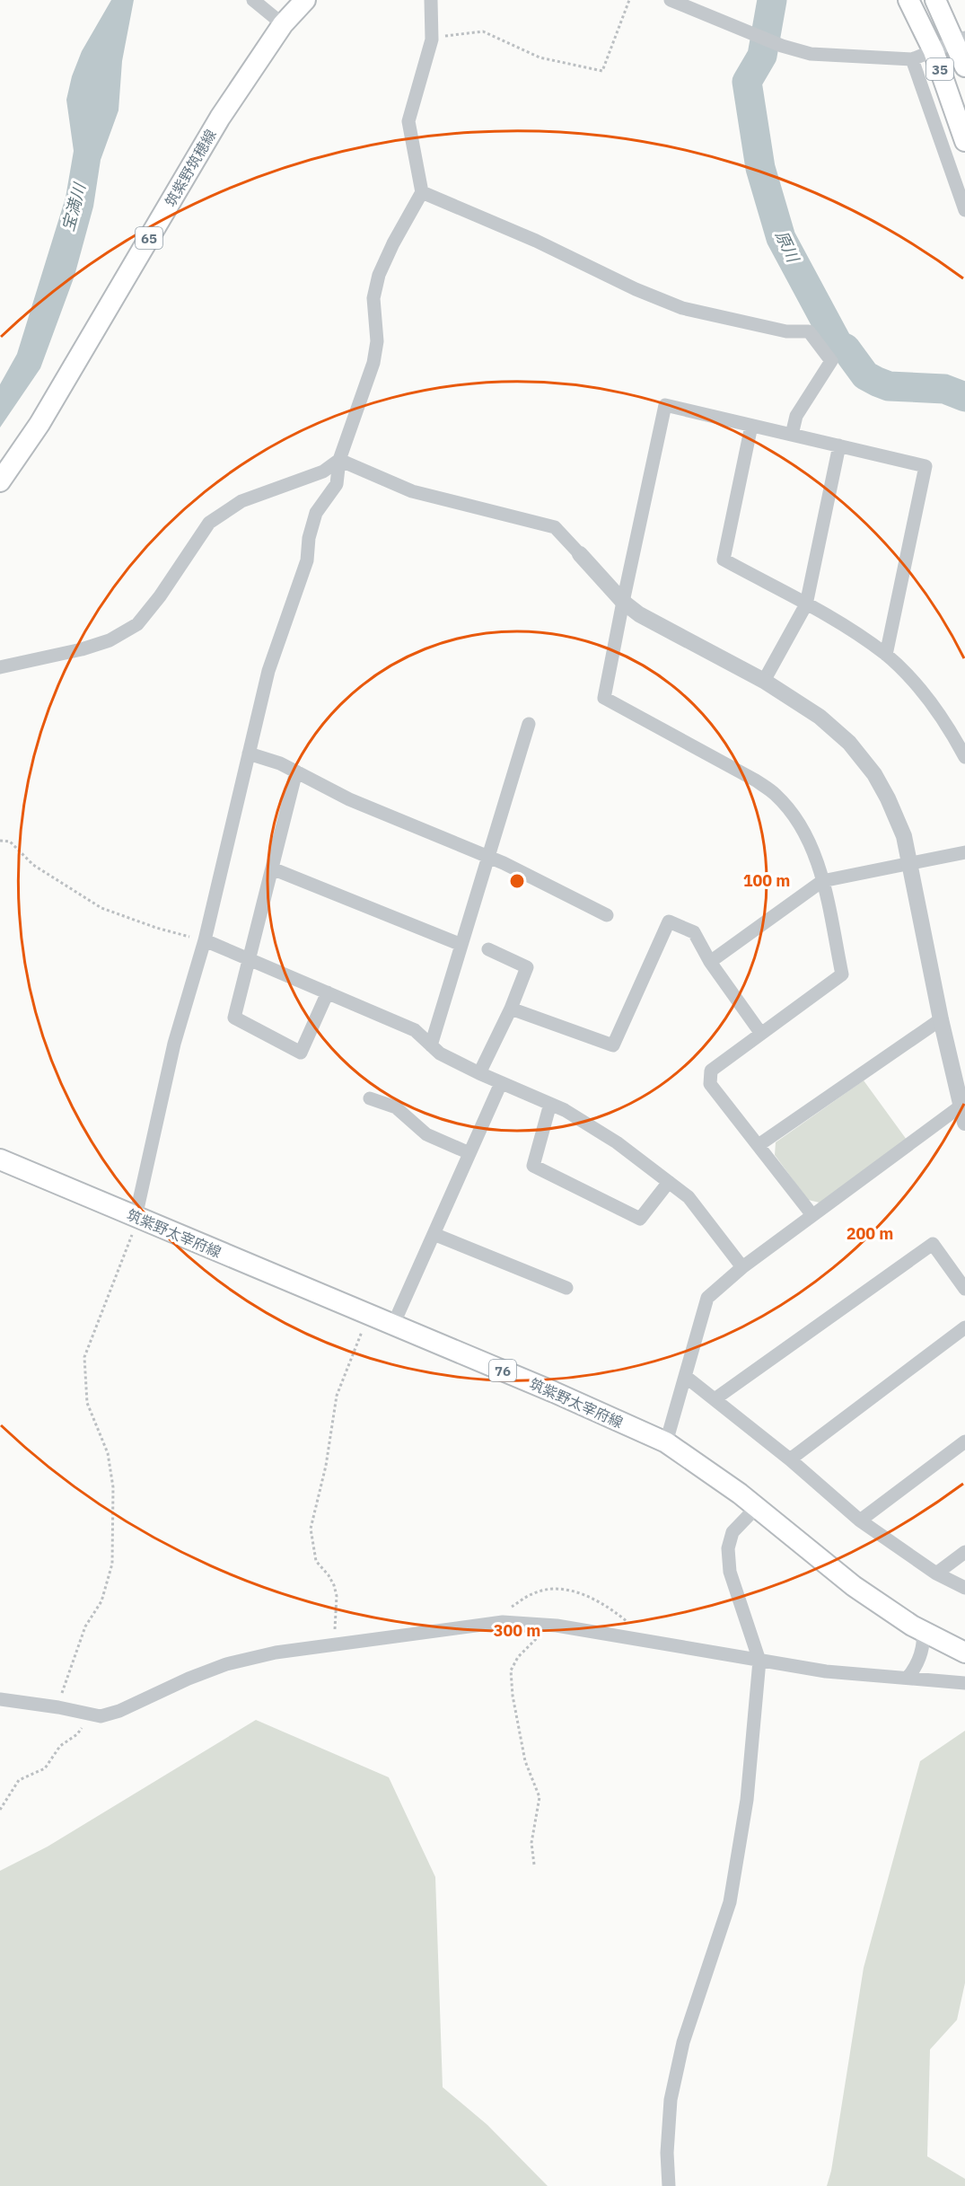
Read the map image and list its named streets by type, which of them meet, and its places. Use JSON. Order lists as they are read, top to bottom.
{
  "streets": {
    "main road": [
      "35",
      "筑紫野筑穂線",
      "65",
      "筑紫野太宰府線",
      "76"
    ]
  },
  "water": ["宝満川", "原川"],
  "rings": ["100 m", "200 m", "300 m"]
}
